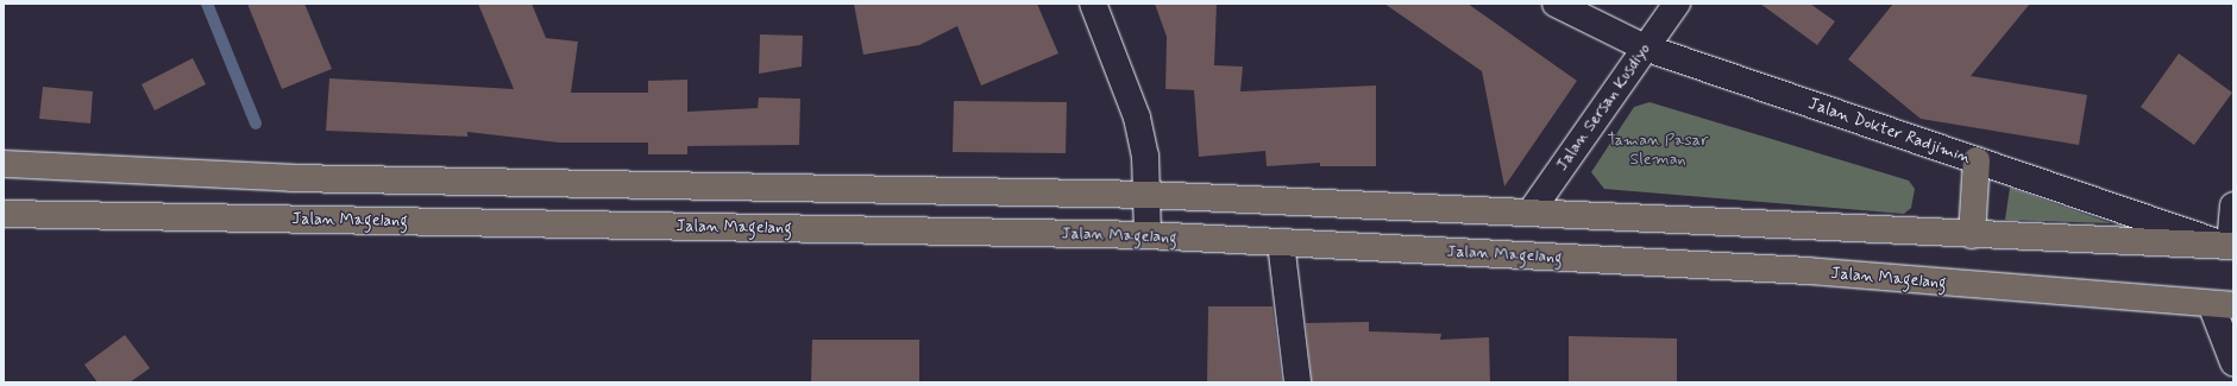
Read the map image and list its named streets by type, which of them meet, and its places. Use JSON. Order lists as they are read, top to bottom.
{
  "streets": {
    "highway": ["Jalan Magelang"],
    "main road": ["Jalan Sersan Kusdiyo", "Jalan Dokter Radjimin"]
  },
  "crossings": [
    ["Jalan Sersan Kusdiyo", "Jalan Dokter Radjimin"]
  ],
  "parks": ["Taman Pasar Sleman"]
}
